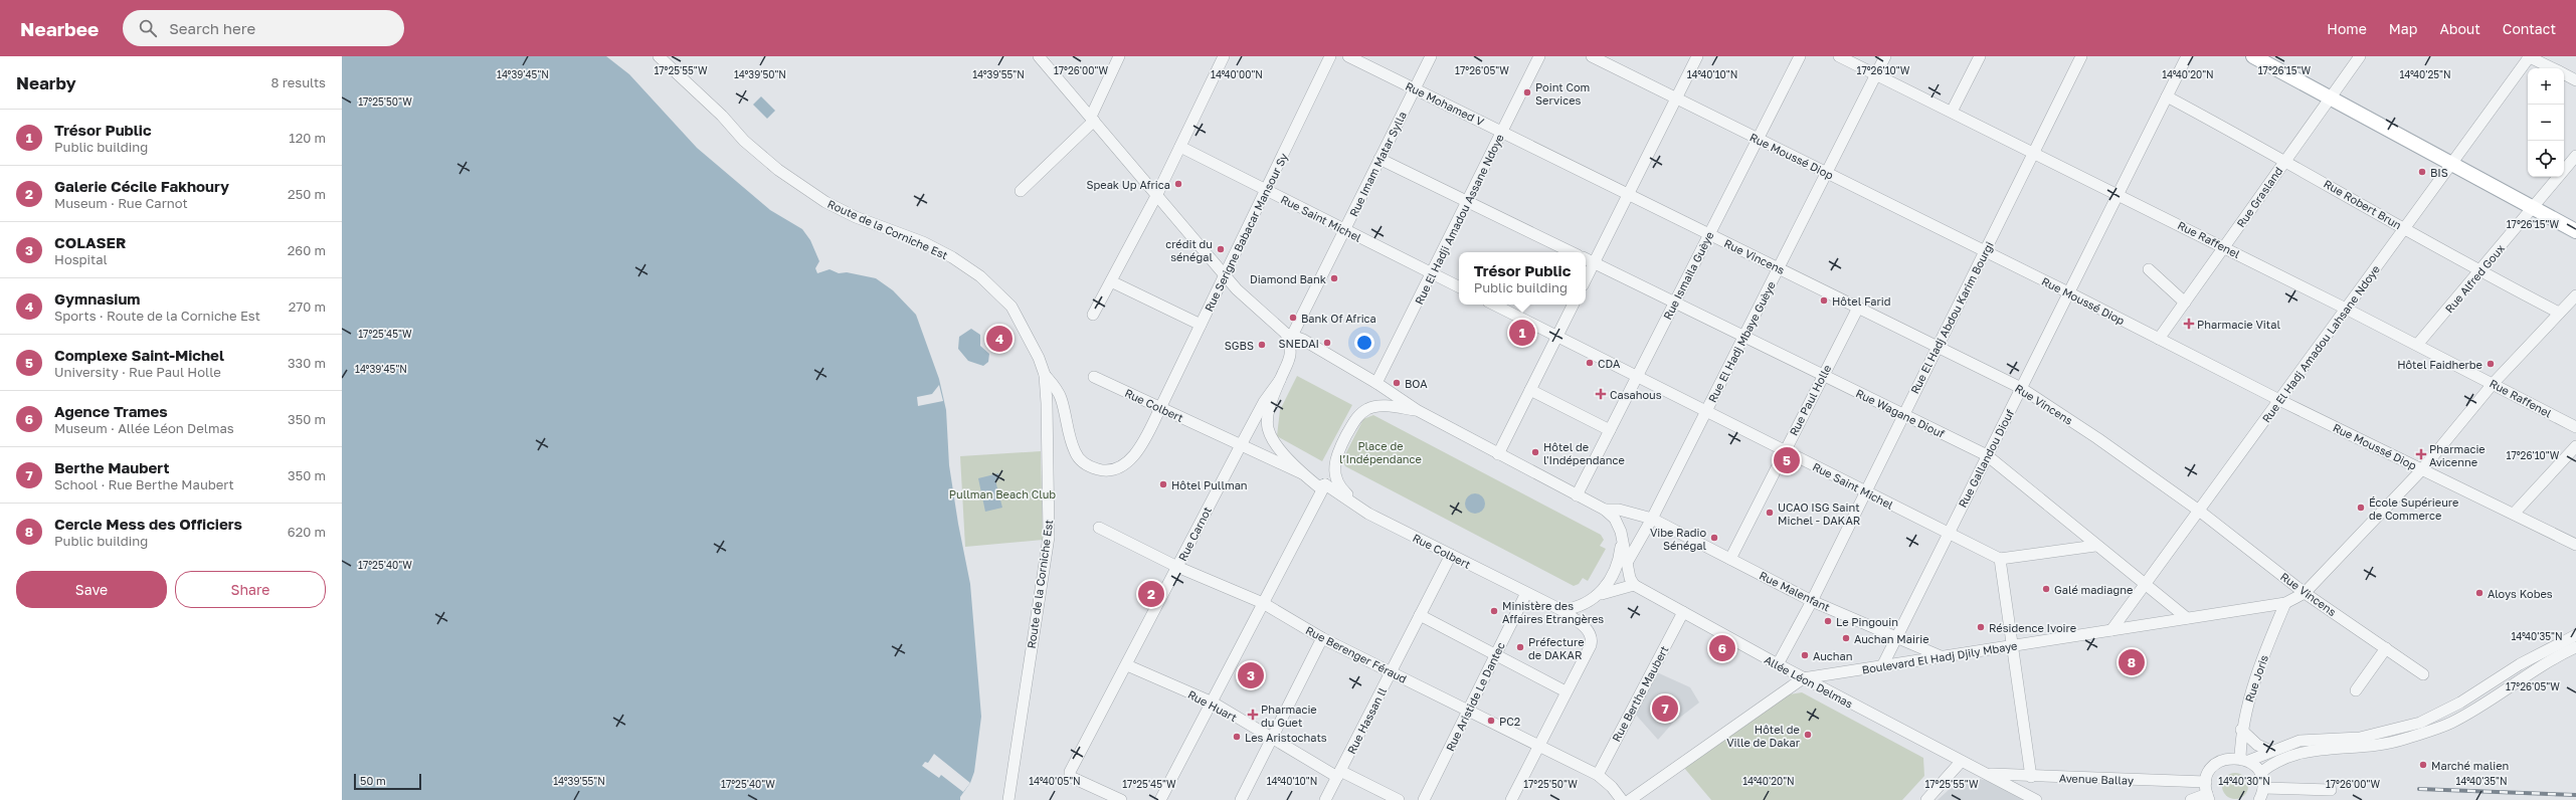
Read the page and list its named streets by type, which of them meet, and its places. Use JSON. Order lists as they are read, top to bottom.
{
  "streets": {
    "street": [
      "Rue Mohamed V",
      "Rue Moussé Diop",
      "Rue Imam Matar Sylla",
      "Rue Grasland",
      "Rue Robert Brun",
      "Rue Saint Michel",
      "Rue El Hadji Amadou Assane Ndoye",
      "Route de la Corniche Est",
      "Rue Serigne Babacar Mansour Sy",
      "Rue Raffenel",
      "Rue Vincens",
      "Rue Ismaila Guèye",
      "Rue Alfred Goux",
      "Rue El Hadj Abdou Karim Bourgi",
      "Rue El Hadj Mbaye Guèye",
      "Rue El Hadj Amadou Lahsane Ndoye",
      "Rue Paul Holle",
      "Rue Colbert",
      "Rue Wagane Diouf",
      "Rue Gallandou Diouf",
      "Rue Carnot",
      "Rue Malenfant",
      "Rue Berenger Féraud",
      "Boulevard El Hadj Djily Mbaye",
      "Rue Joris",
      "Allée Léon Delmas",
      "Rue Berthe Maubert",
      "Rue Aristide Le Dantec",
      "Rue Huart",
      "Rue Hassan ll",
      "Avenue Ballay"
    ]
  },
  "crossings": [
    ["Rue Mohamed V", "Rue Imam Matar Sylla"],
    ["Rue Mohamed V", "Rue El Hadji Amadou Assane Ndoye"],
    ["Rue Mohamed V", "Rue Vincens"],
    ["Rue Moussé Diop", "Rue Grasland"],
    ["Rue Moussé Diop", "Rue Ismaila Guèye"],
    ["Rue Moussé Diop", "Rue El Hadj Abdou Karim Bourgi"],
    ["Rue Moussé Diop", "Rue El Hadj Mbaye Guèye"],
    ["Rue Moussé Diop", "Rue El Hadj Amadou Lahsane Ndoye"],
    ["Rue Moussé Diop", "Rue Gallandou Diouf"],
    ["Rue Moussé Diop", "Boulevard El Hadj Djily Mbaye"],
    ["Rue Imam Matar Sylla", "Rue Saint Michel"],
    ["Rue Grasland", "Rue Robert Brun"],
    ["Rue Grasland", "Rue Raffenel"],
    ["Rue Robert Brun", "Rue Alfred Goux"],
    ["Rue Robert Brun", "Rue El Hadj Amadou Lahsane Ndoye"],
    ["Rue Robert Brun", "Rue Gallandou Diouf"],
    ["Rue Robert Brun", "Boulevard El Hadj Djily Mbaye"],
    ["Rue Saint Michel", "Rue El Hadji Amadou Assane Ndoye"],
    ["Rue Saint Michel", "Rue Serigne Babacar Mansour Sy"],
    ["Rue Saint Michel", "Rue Ismaila Guèye"],
    ["Rue Saint Michel", "Rue El Hadj Abdou Karim Bourgi"],
    ["Rue Saint Michel", "Rue El Hadj Mbaye Guèye"],
    ["Rue Saint Michel", "Rue Paul Holle"],
    ["Rue Saint Michel", "Rue Gallandou Diouf"],
    ["Route de la Corniche Est", "Rue Serigne Babacar Mansour Sy"],
    ["Rue Serigne Babacar Mansour Sy", "Rue Colbert"],
    ["Rue Raffenel", "Rue Alfred Goux"],
    ["Rue Raffenel", "Rue El Hadj Abdou Karim Bourgi"],
    ["Rue Raffenel", "Rue El Hadj Mbaye Guèye"],
    ["Rue Raffenel", "Rue El Hadj Amadou Lahsane Ndoye"],
    ["Rue Raffenel", "Rue Gallandou Diouf"],
    ["Rue Raffenel", "Boulevard El Hadj Djily Mbaye"],
    ["Rue Vincens", "Rue Ismaila Guèye"],
    ["Rue Vincens", "Rue El Hadj Abdou Karim Bourgi"],
    ["Rue Vincens", "Rue El Hadj Mbaye Guèye"],
    ["Rue Vincens", "Rue El Hadj Amadou Lahsane Ndoye"],
    ["Rue Vincens", "Rue Paul Holle"],
    ["Rue Vincens", "Rue Gallandou Diouf"],
    ["Rue Vincens", "Boulevard El Hadj Djily Mbaye"],
    ["Rue Ismaila Guèye", "Rue Wagane Diouf"],
    ["Rue El Hadj Abdou Karim Bourgi", "Rue Wagane Diouf"],
    ["Rue El Hadj Abdou Karim Bourgi", "Rue Malenfant"],
    ["Rue El Hadj Abdou Karim Bourgi", "Allée Léon Delmas"],
    ["Rue El Hadj Mbaye Guèye", "Rue Wagane Diouf"],
    ["Rue El Hadj Mbaye Guèye", "Rue Malenfant"],
    ["Rue El Hadj Amadou Lahsane Ndoye", "Rue Wagane Diouf"],
    ["Rue El Hadj Amadou Lahsane Ndoye", "Boulevard El Hadj Djily Mbaye"],
    ["Rue Paul Holle", "Rue Wagane Diouf"],
    ["Rue Paul Holle", "Rue Malenfant"],
    ["Rue Colbert", "Rue Carnot"],
    ["Rue Colbert", "Rue Aristide Le Dantec"],
    ["Rue Colbert", "Rue Hassan ll"],
    ["Rue Wagane Diouf", "Rue Gallandou Diouf"],
    ["Rue Wagane Diouf", "Boulevard El Hadj Djily Mbaye"],
    ["Rue Gallandou Diouf", "Rue Malenfant"],
    ["Rue Gallandou Diouf", "Boulevard El Hadj Djily Mbaye"],
    ["Rue Carnot", "Rue Berenger Féraud"],
    ["Rue Carnot", "Rue Huart"],
    ["Rue Malenfant", "Boulevard El Hadj Djily Mbaye"],
    ["Rue Berenger Féraud", "Rue Berthe Maubert"],
    ["Rue Berenger Féraud", "Rue Aristide Le Dantec"],
    ["Rue Berenger Féraud", "Rue Hassan ll"],
    ["Boulevard El Hadj Djily Mbaye", "Rue Joris"],
    ["Boulevard El Hadj Djily Mbaye", "Allée Léon Delmas"],
    ["Allée Léon Delmas", "Rue Berthe Maubert"],
    ["Allée Léon Delmas", "Avenue Ballay"],
    ["Rue Huart", "Rue Hassan ll"]
  ],
  "parks": ["Place de l’Indépendance", "Pullman Beach Club"],
  "places": {
    "other": [
      "Point Com Services",
      "BIS",
      "Speak Up Africa",
      "crédit du sénégal",
      "Diamond Bank",
      "Hôtel Farid",
      "Bank Of Africa",
      "SNEDAI",
      "SGBS",
      "CDA",
      "Hôtel Faidherbe",
      "BOA",
      "Hôtel de l'Indépendance",
      "Hôtel Pullman",
      "École Supérieure de Commerce",
      "UCAO ISG Saint Michel - DAKAR",
      "Vibe Radio Sénégal",
      "Galé madiagne",
      "Aloys Kobes",
      "Ministère des Affaires Etrangères",
      "Le Pingouin",
      "Résidence Ivoire",
      "Auchan Mairie",
      "Préfecture de DAKAR",
      "Auchan",
      "PC2",
      "Hôtel de Ville de Dakar",
      "Les Aristochats",
      "Marché malien"
    ],
    "health": [
      "Pharmacie Vital",
      "Casahous",
      "Pharmacie Avicenne",
      "Pharmacie du Guet"
    ]
  },
  "scale_bar": "50 m",
  "page": {
    "header": "Nearbee",
    "search": "Search here",
    "nav": [
      "Home",
      "Map",
      "About",
      "Contact"
    ],
    "heading": ["Nearby", "8 results"],
    "map_buttons": ["+", "−"],
    "list": [
      {
        "mark": "1",
        "name": "Trésor Public",
        "note": "Public building",
        "value": "120 m"
      },
      {
        "mark": "2",
        "name": "Galerie Cécile Fakhoury",
        "note": "Museum · Rue Carnot",
        "value": "250 m"
      },
      {
        "mark": "3",
        "name": "COLASER",
        "note": "Hospital",
        "value": "260 m"
      },
      {
        "mark": "4",
        "name": "Gymnasium",
        "note": "Sports · Route de la Corniche Est",
        "value": "270 m"
      },
      {
        "mark": "5",
        "name": "Complexe Saint-Michel",
        "note": "University · Rue Paul Holle",
        "value": "330 m"
      },
      {
        "mark": "6",
        "name": "Agence Trames",
        "note": "Museum · Allée Léon Delmas",
        "value": "350 m"
      },
      {
        "mark": "7",
        "name": "Berthe Maubert",
        "note": "School · Rue Berthe Maubert",
        "value": "350 m"
      },
      {
        "mark": "8",
        "name": "Cercle Mess des Officiers",
        "note": "Public building",
        "value": "620 m"
      }
    ],
    "popup": ["Trésor Public", "Public building"],
    "pins": [
      "1",
      "4",
      "5",
      "2",
      "6",
      "8",
      "3",
      "7"
    ],
    "buttons": ["Save", "Share"],
    "scale": "50 m"
  },
  "coordinates": [
    "17°26'05\"W",
    "17°26'15\"W",
    "17°26'00\"W",
    "17°26'10\"W",
    "17°25'55\"W",
    "14°39'55\"N",
    "14°40'20\"N",
    "14°40'25\"N",
    "14°39'45\"N",
    "14°39'50\"N",
    "14°40'00\"N",
    "14°40'10\"N",
    "17°25'50\"W",
    "17°25'45\"W",
    "17°25'40\"W",
    "14°40'35\"N",
    "14°40'05\"N",
    "14°40'30\"N"
  ]
}
